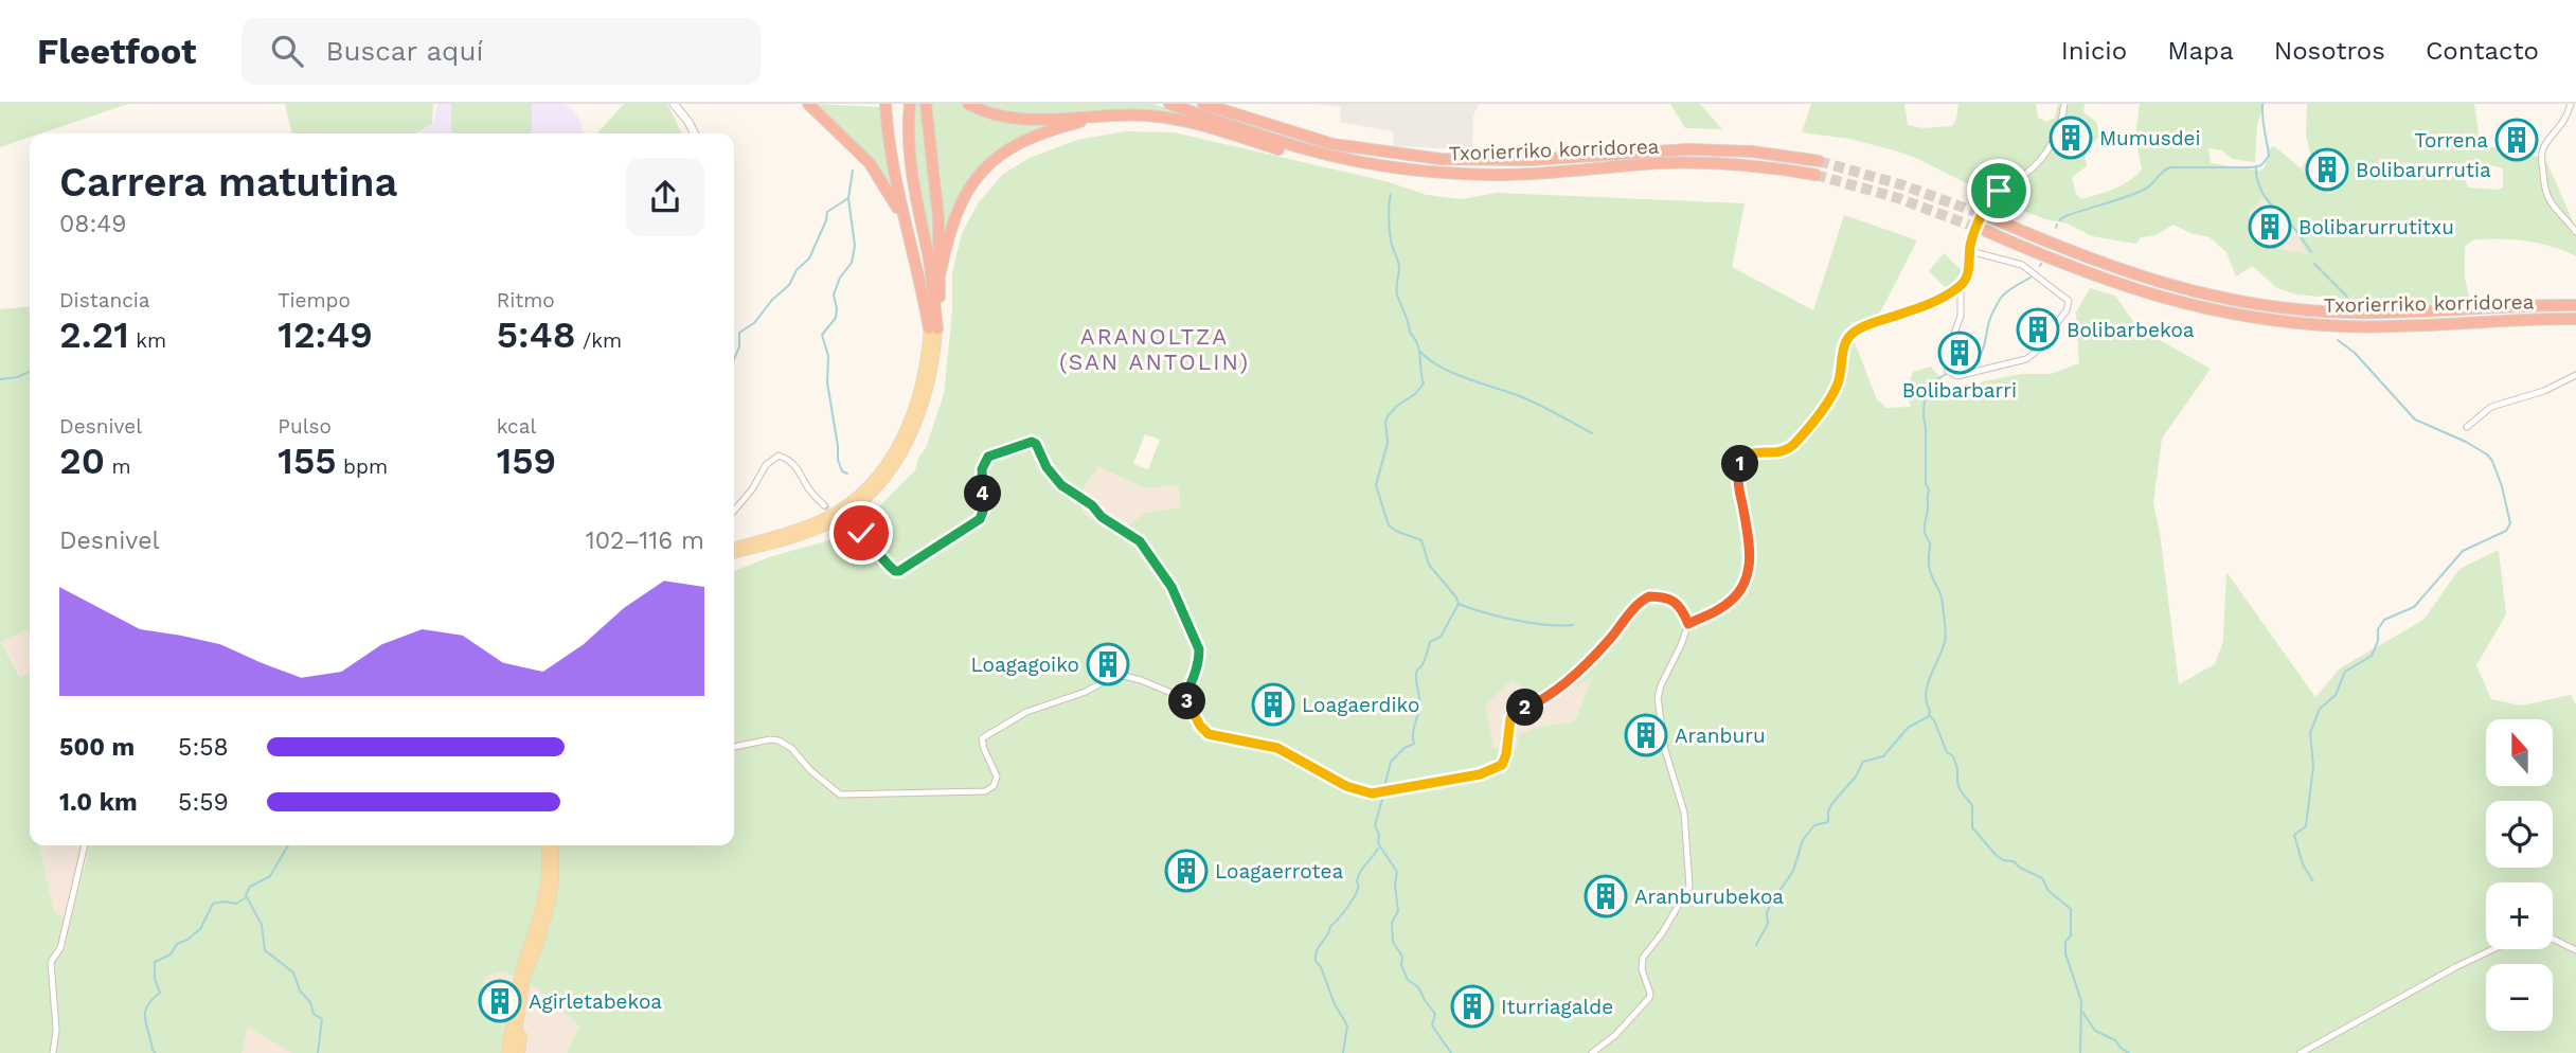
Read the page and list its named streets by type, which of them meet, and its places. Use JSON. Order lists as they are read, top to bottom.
{
  "streets": {
    "highway": ["Txorierriko korridorea"]
  },
  "districts": ["ARANOLTZA (SAN ANTOLIN)"],
  "places": {
    "building": [
      "Mumusdei",
      "Torrena",
      "Bolibarurrutia",
      "Bolibarurrutitxu",
      "Bolibarbekoa",
      "Bolibarbarri",
      "Loagagoiko",
      "Loagaerdiko",
      "Aranburu",
      "Loagaerrotea",
      "Aranburubekoa",
      "Agirletabekoa",
      "Iturriagalde"
    ]
  },
  "north": "top",
  "page": {
    "header": "Fleetfoot",
    "search": "Buscar aquí",
    "nav": [
      "Inicio",
      "Mapa",
      "Nosotros",
      "Contacto"
    ],
    "heading": ["Carrera matutina", "08:49"],
    "stats": [
      ["Distancia", "2.21 km"],
      ["Tiempo", "12:49"],
      ["Ritmo", "5:48 /km"],
      ["Desnivel", "20 m"],
      ["Pulso", "155 bpm"],
      ["kcal", "159"]
    ],
    "pins": [
      "1",
      "4",
      "3",
      "2"
    ],
    "chart": ["Desnivel", "102–116 m"],
    "map_buttons": ["+", "−"],
    "list": [
      {
        "name": "500 m",
        "note": "5:58"
      },
      {
        "name": "1.0 km",
        "note": "5:59"
      }
    ]
  }
}
